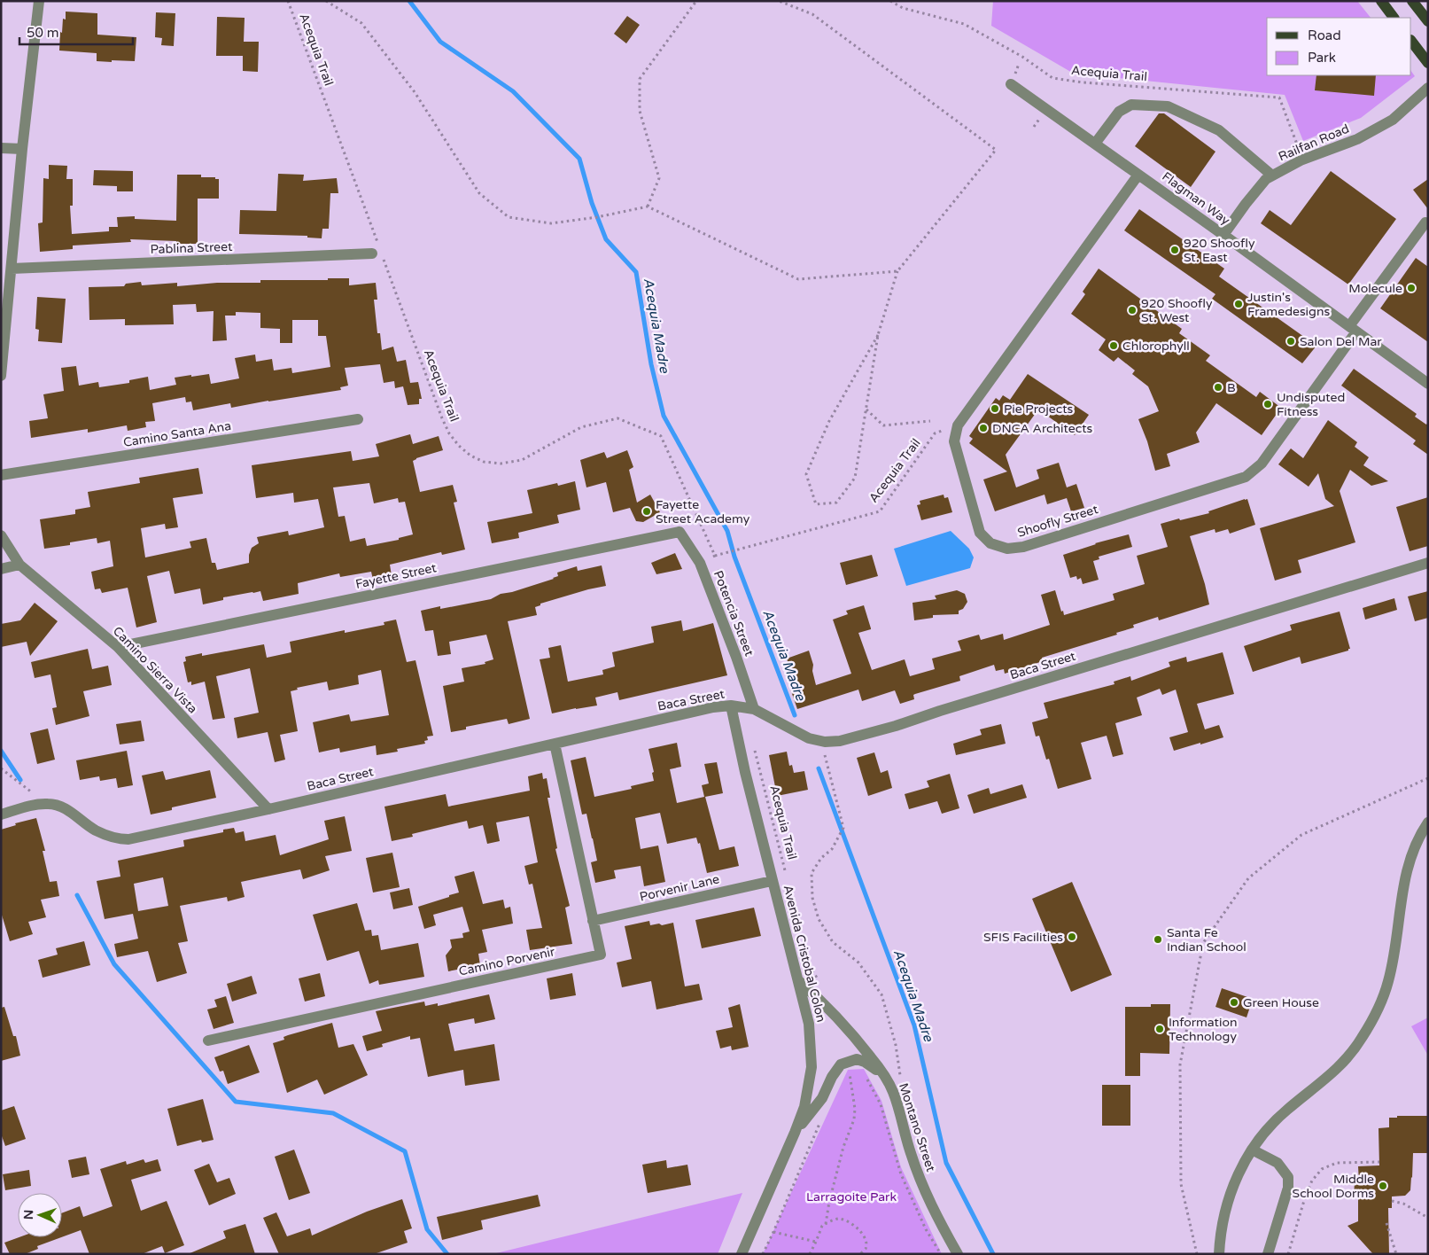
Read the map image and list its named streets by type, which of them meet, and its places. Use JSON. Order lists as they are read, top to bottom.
{
  "streets": {
    "street": [
      "Railfan Road",
      "Flagman Way",
      "Pablina Street",
      "Camino Santa Ana",
      "Shoofly Street",
      "Fayette Street",
      "Potencia Street",
      "Baca Street",
      "Camino Sierra Vista",
      "Porvenir Lane",
      "Avenida Cristobal Colon",
      "Camino Porvenir",
      "Montano Street"
    ],
    "path": ["Acequia Trail"]
  },
  "crossings": [
    ["Acequia Trail", "Railfan Road"],
    ["Acequia Trail", "Pablina Street"],
    ["Acequia Trail", "Shoofly Street"],
    ["Railfan Road", "Flagman Way"],
    ["Flagman Way", "Shoofly Street"],
    ["Fayette Street", "Potencia Street"],
    ["Fayette Street", "Camino Sierra Vista"],
    ["Potencia Street", "Baca Street"],
    ["Baca Street", "Camino Sierra Vista"],
    ["Baca Street", "Avenida Cristobal Colon"],
    ["Baca Street", "Camino Porvenir"],
    ["Porvenir Lane", "Avenida Cristobal Colon"],
    ["Porvenir Lane", "Camino Porvenir"],
    ["Avenida Cristobal Colon", "Montano Street"]
  ],
  "water": ["Acequia Madre"],
  "parks": ["Larragoite Park"],
  "places": [
    "920 Shoofly St. East",
    "Molecule",
    "Justin's Framedesigns",
    "920 Shoofly St. West",
    "Salon Del Mar",
    "Chlorophyll",
    "B",
    "Undisputed Fitness",
    "Pie Projects",
    "DNCA Architects",
    "Fayette Street Academy",
    "SFIS Facilities",
    "Santa Fe Indian School",
    "Green House",
    "Information Technology",
    "Middle School Dorms"
  ],
  "legend": ["Road", "Park"],
  "scale_bar": "50 m",
  "north": "left"
}
